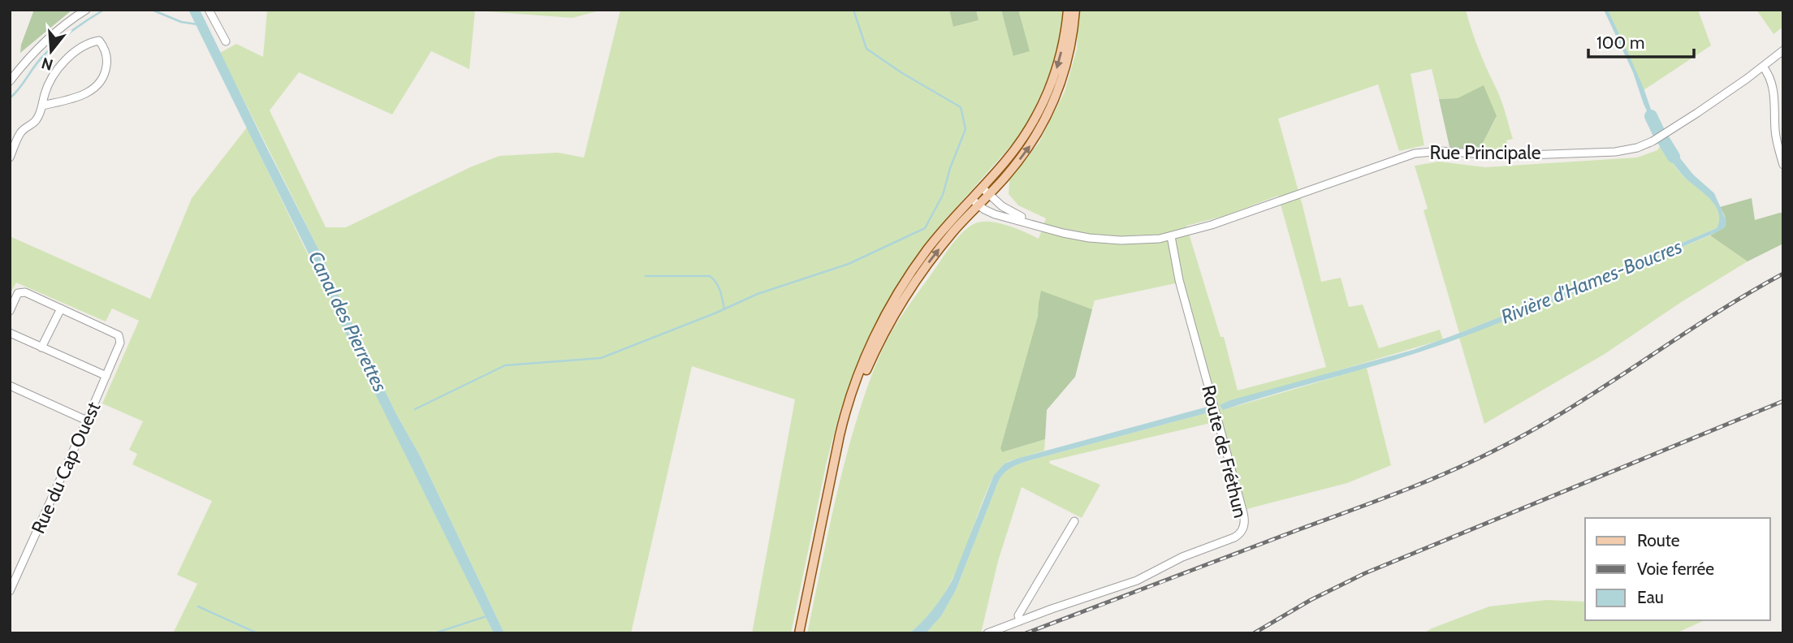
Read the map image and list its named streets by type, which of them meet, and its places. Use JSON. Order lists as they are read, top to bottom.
{
  "streets": {
    "street": ["Rue Principale", "Route de Fréthun", "Rue du Cap Ouest"]
  },
  "crossings": [
    ["Rue Principale", "Route de Fréthun"]
  ],
  "water": ["Rivière d'Hames-Boucres", "Canal des Pierrettes"],
  "legend": ["Route", "Voie ferrée", "Eau"],
  "scale_bar": "100 m",
  "north": "bottom"
}
